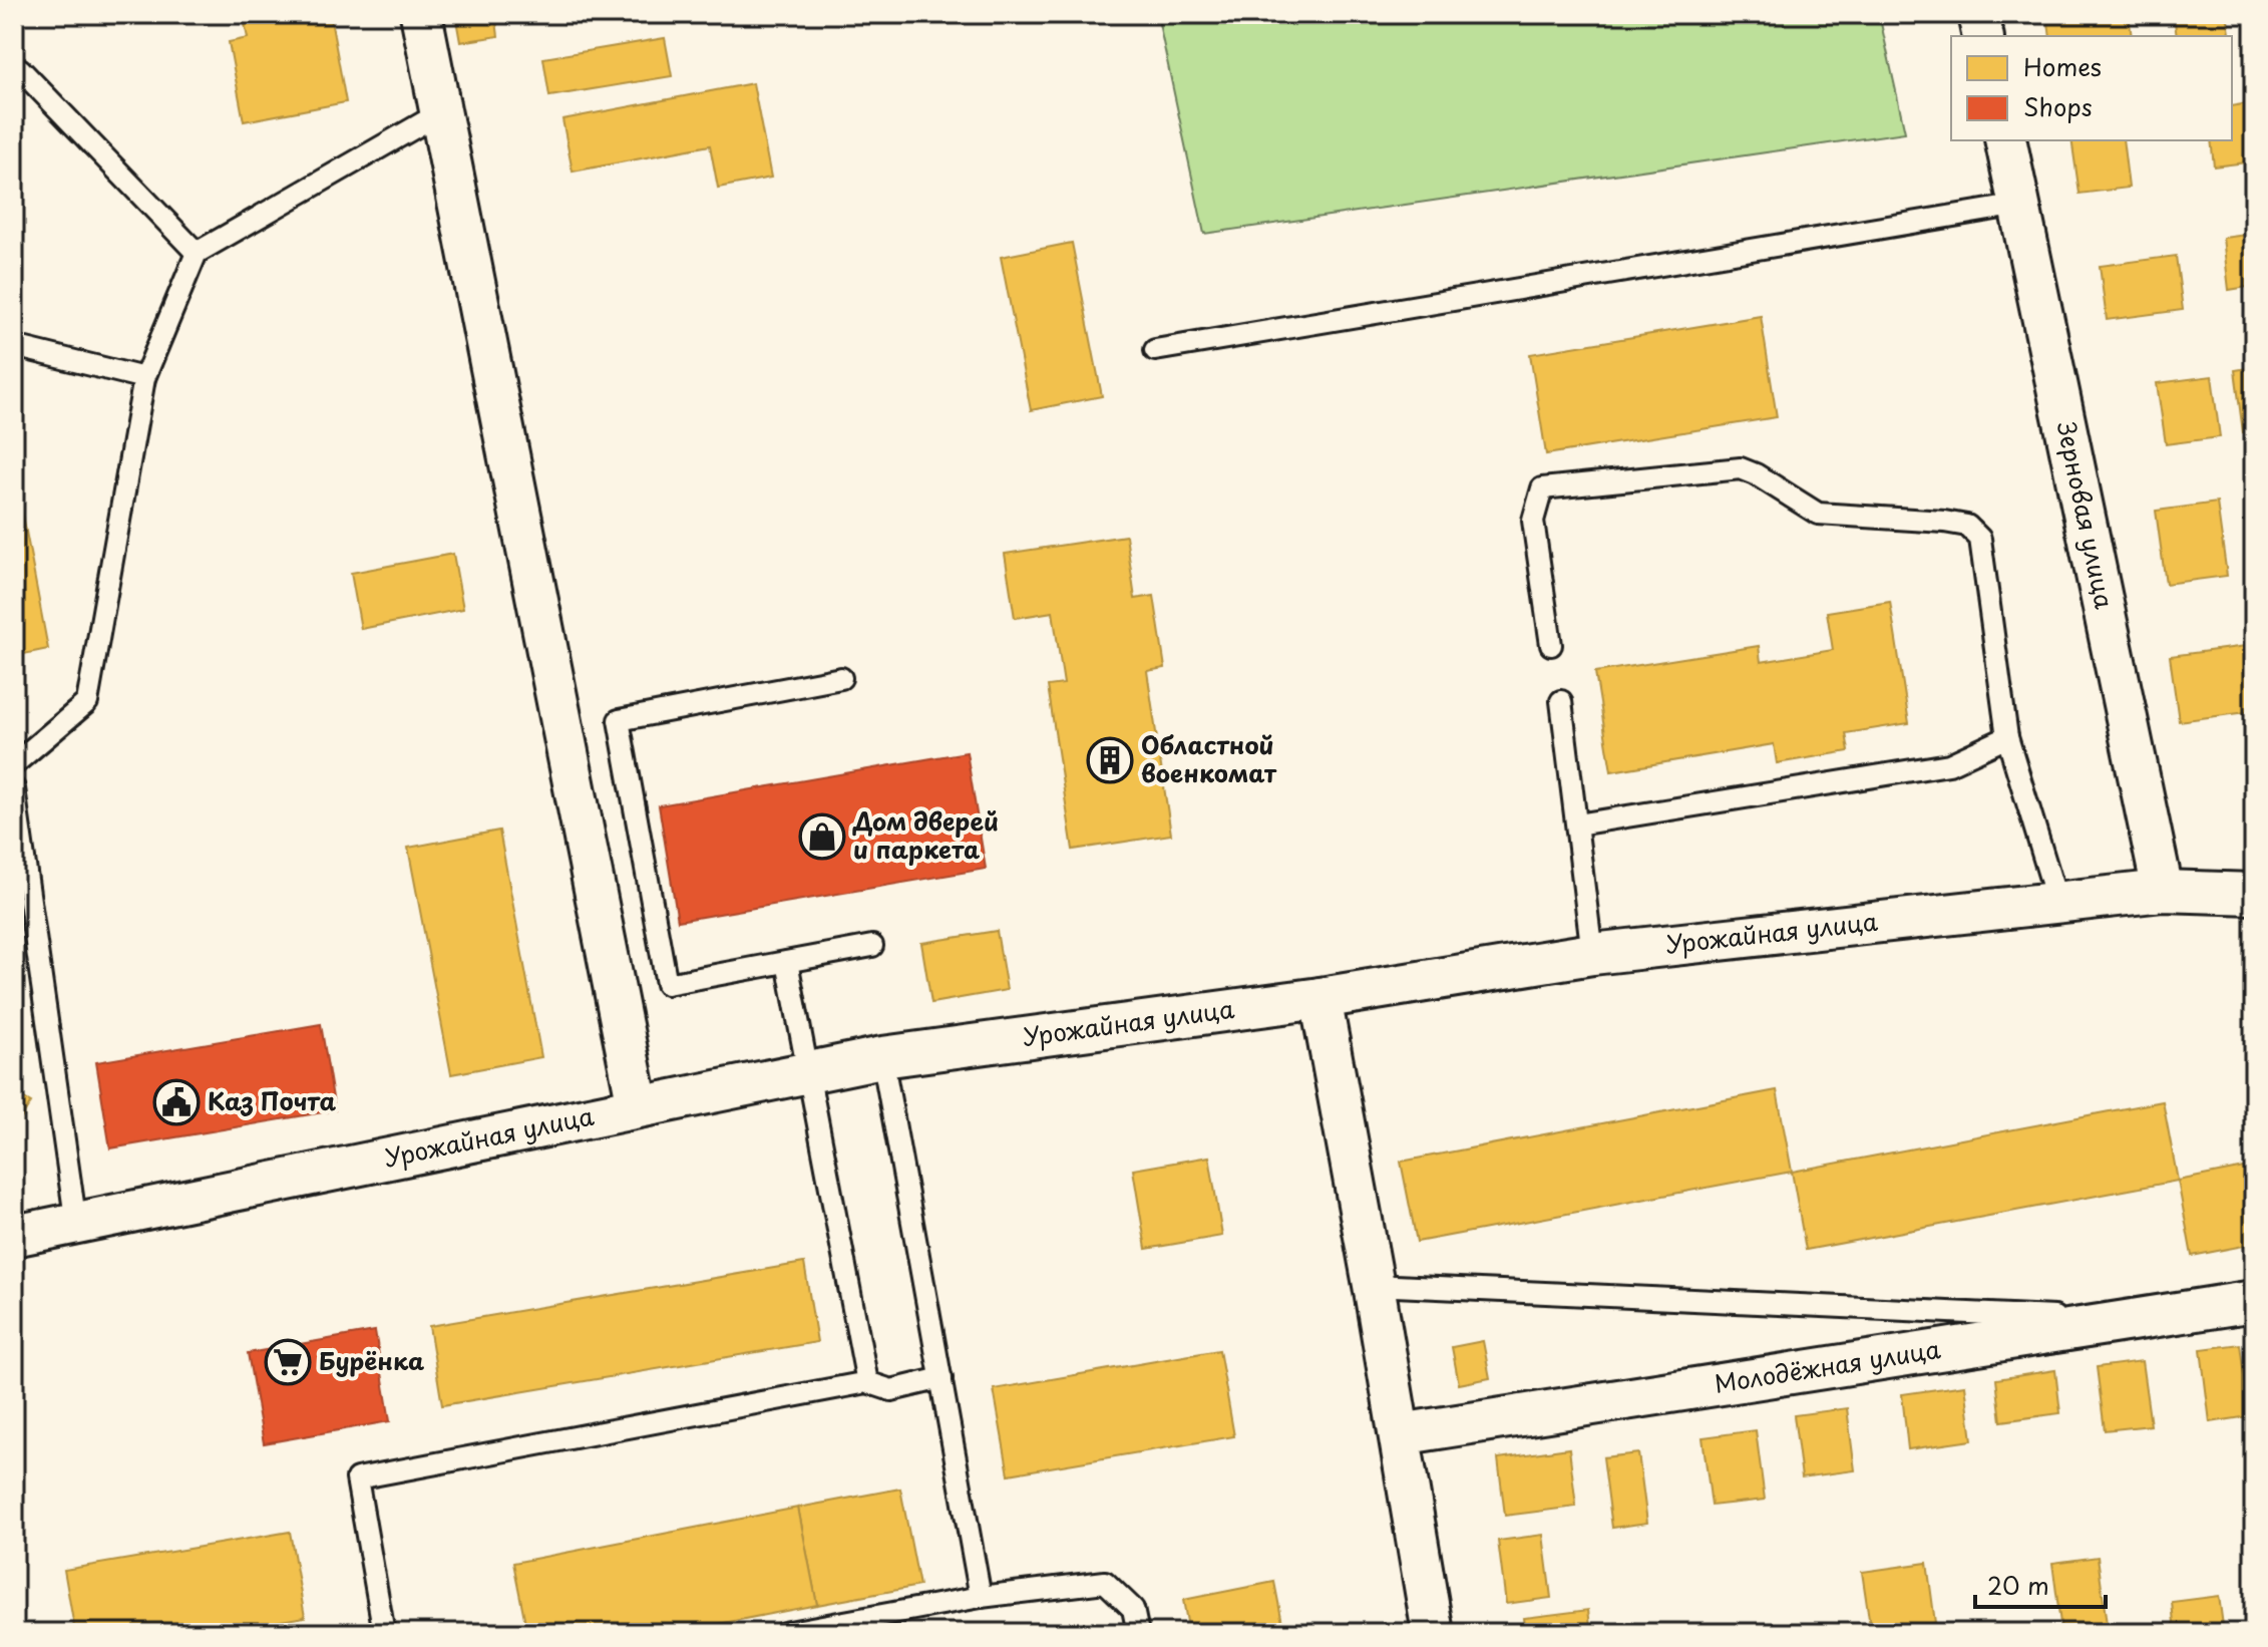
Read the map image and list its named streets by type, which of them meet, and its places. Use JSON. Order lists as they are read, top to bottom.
{
  "streets": {
    "street": ["Зерновая улица", "Урожайная улица", "Молодёжная улица"]
  },
  "crossings": [
    ["Зерновая улица", "Урожайная улица"]
  ],
  "places": {
    "building": ["Областной военкомат"],
    "shop": ["Дом дверей и паркета"],
    "public building": ["Каз Почта"],
    "supermarket": ["Бурёнка"]
  },
  "legend": ["Homes", "Shops"],
  "scale_bar": "20 m"
}
